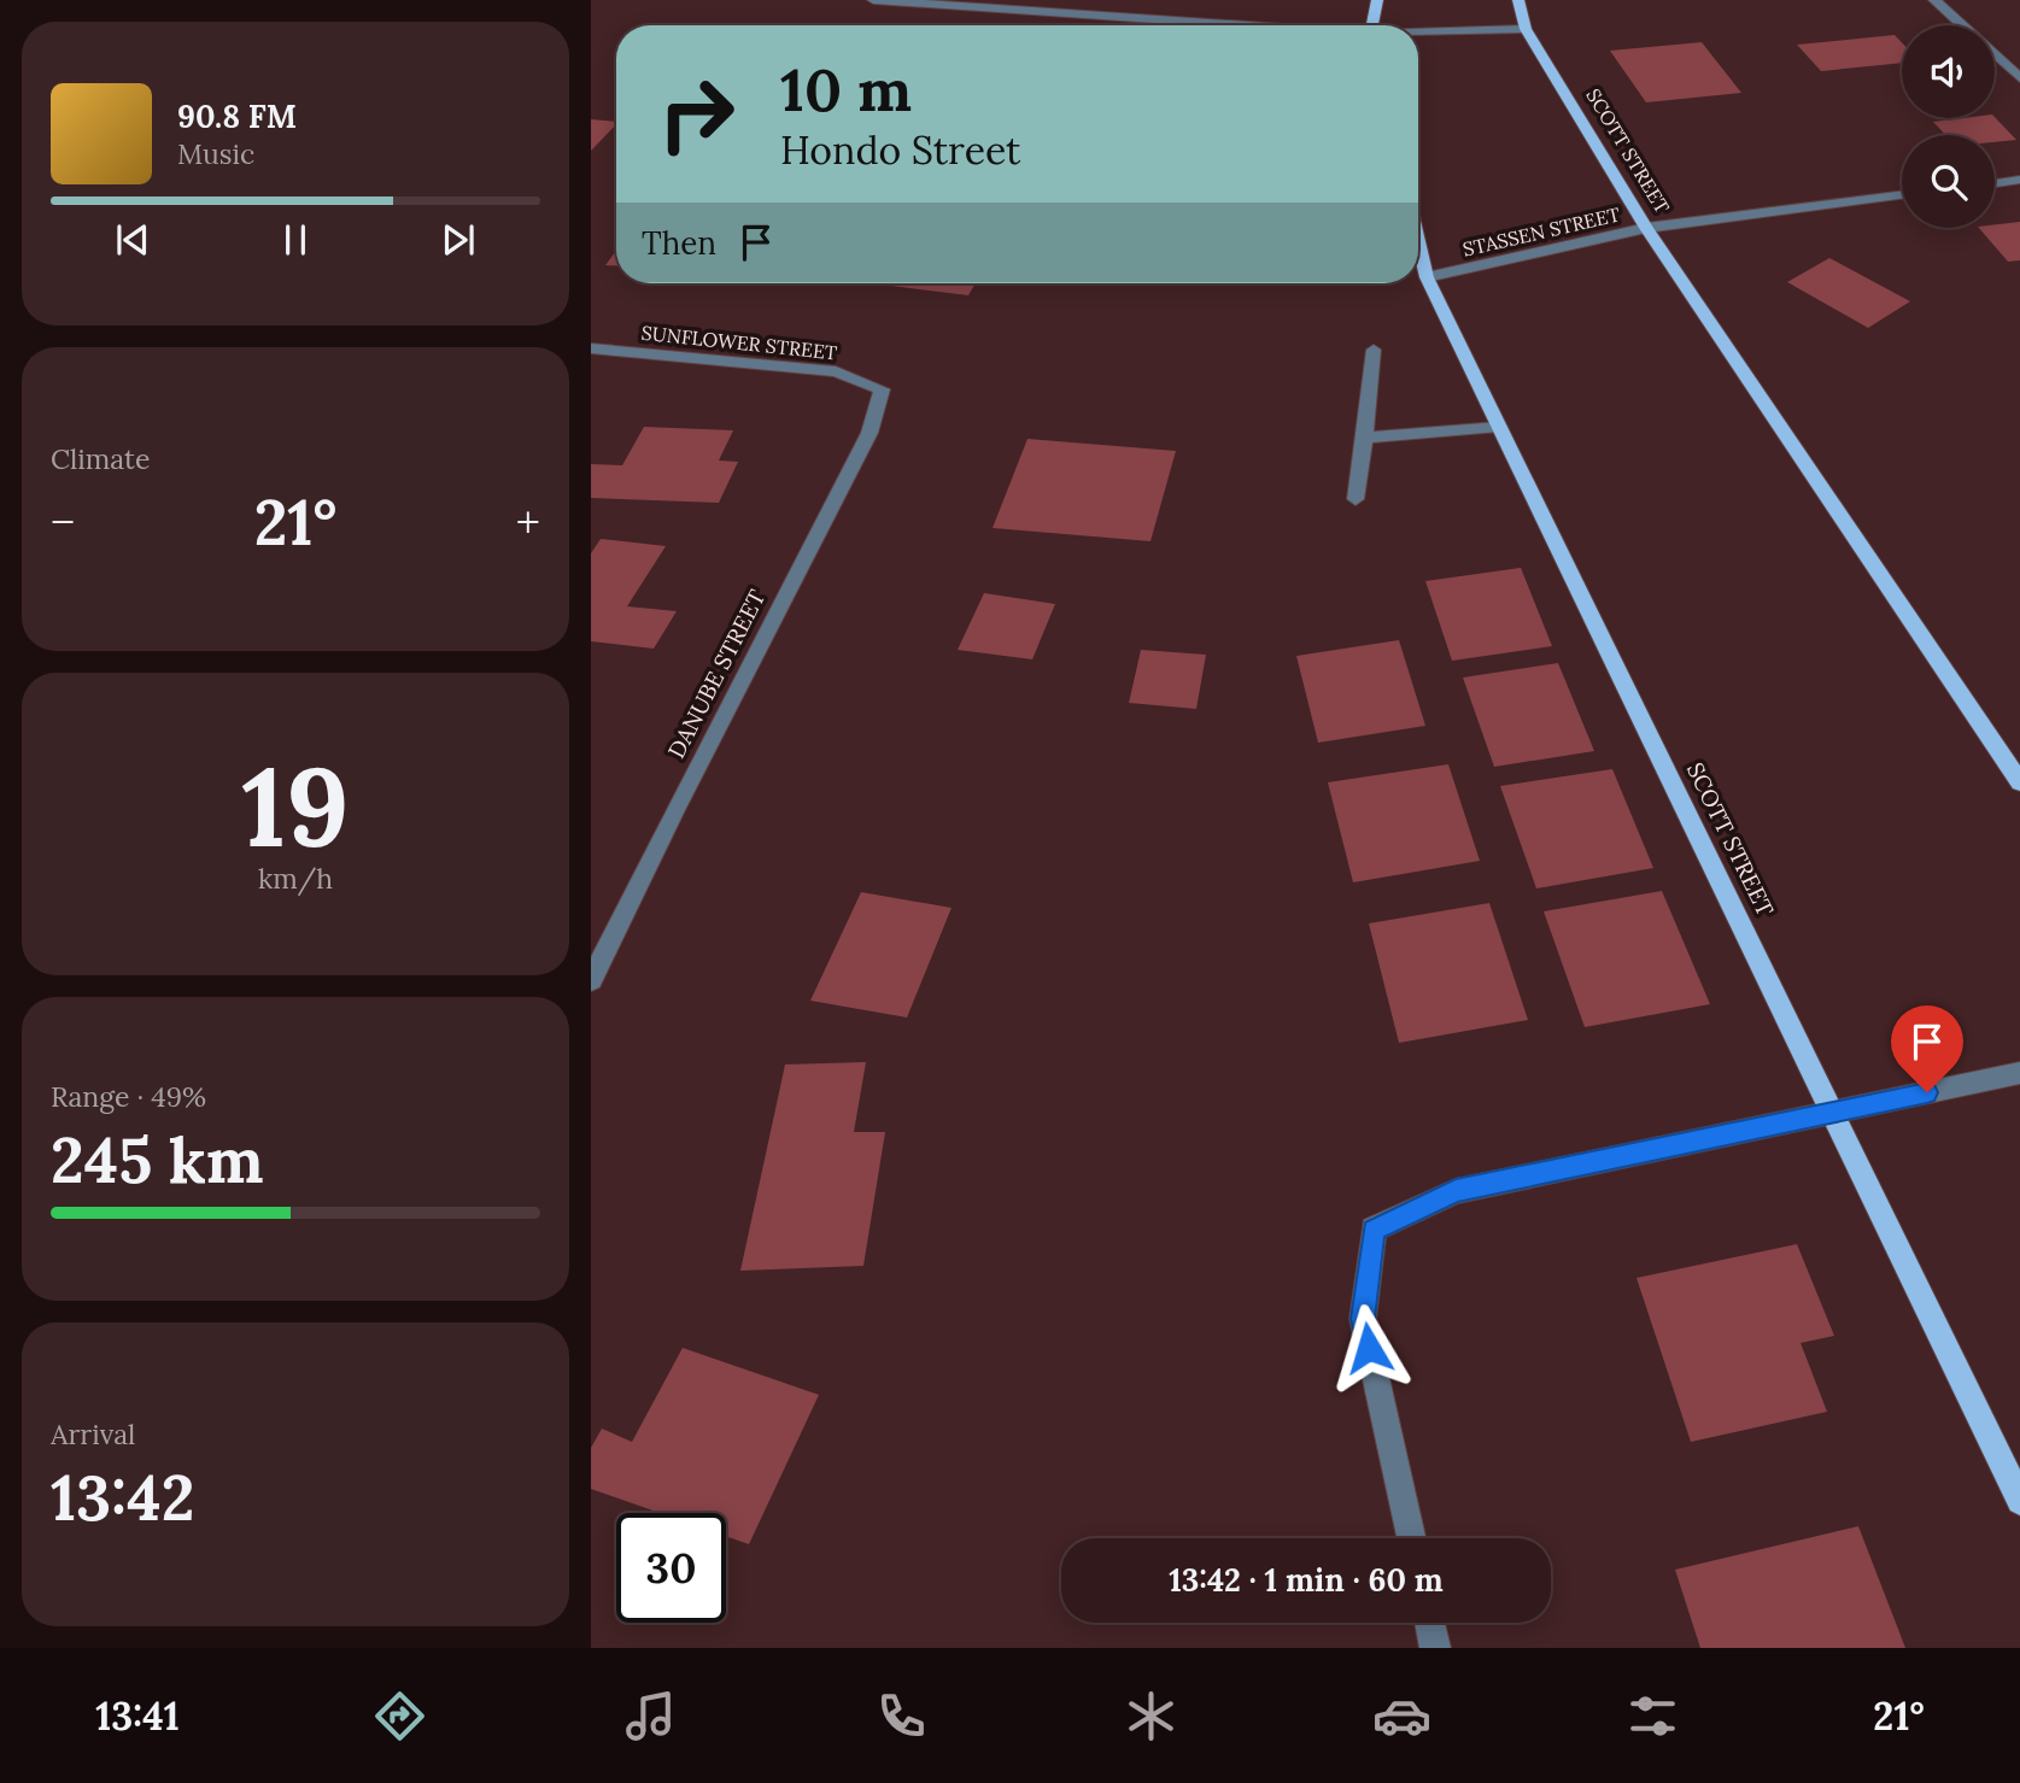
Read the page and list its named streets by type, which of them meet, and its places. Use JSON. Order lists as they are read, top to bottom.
{
  "streets": {
    "main road": ["SCOTT STREET"],
    "street": ["STASSEN STREET", "SUNFLOWER STREET", "DANUBE STREET"]
  },
  "crossings": [
    ["SCOTT STREET", "STASSEN STREET"],
    ["SUNFLOWER STREET", "DANUBE STREET"]
  ],
  "page": {
    "turn": ["10 m", "Hondo Street"],
    "song": ["90.8 FM", "Music"],
    "then": "Then",
    "tile": [
      "Climate",
      ["19", "km/h"],
      ["Range · 49%", "245 km"],
      ["Arrival", "13:42"]
    ],
    "heat": ["−", "21°", "+"],
    "limit": "30",
    "trip": "13:42 · 1 min · 60 m",
    "tabs": ["13:41", "21°"]
  }
}
